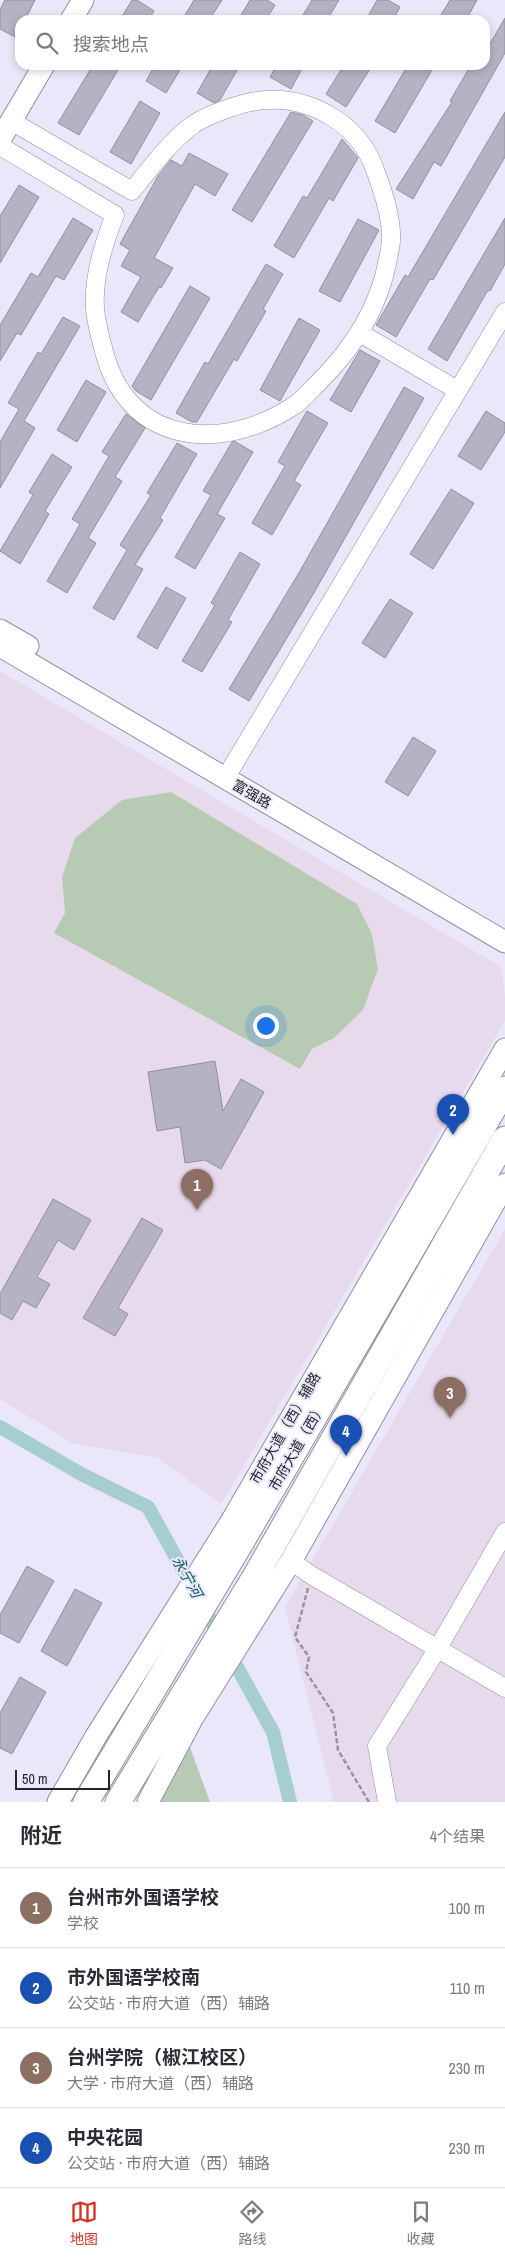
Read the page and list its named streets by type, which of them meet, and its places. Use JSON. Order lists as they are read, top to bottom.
{
  "streets": {
    "highway": ["市府大道（西）"],
    "main road": ["富强路", "市府大道（西）辅路"]
  },
  "crossings": [
    ["市府大道（西）辅路", "市府大道（西）"]
  ],
  "water": ["永宁河"],
  "scale_bar": "50 m",
  "page": {
    "search": "搜索地点",
    "pins": [
      "2",
      "1",
      "3",
      "4"
    ],
    "scale": "50 m",
    "heading": ["附近", "4个结果"],
    "list": [
      {
        "mark": "1",
        "name": "台州市外国语学校",
        "note": "学校",
        "value": "100 m"
      },
      {
        "mark": "2",
        "name": "市外国语学校南",
        "note": "公交站 · 市府大道（西）辅路",
        "value": "110 m"
      },
      {
        "mark": "3",
        "name": "台州学院（椒江校区）",
        "note": "大学 · 市府大道（西）辅路",
        "value": "230 m"
      },
      {
        "mark": "4",
        "name": "中央花园",
        "note": "公交站 · 市府大道（西）辅路",
        "value": "230 m"
      }
    ],
    "nav": ["地图", "路线", "收藏"]
  }
}
